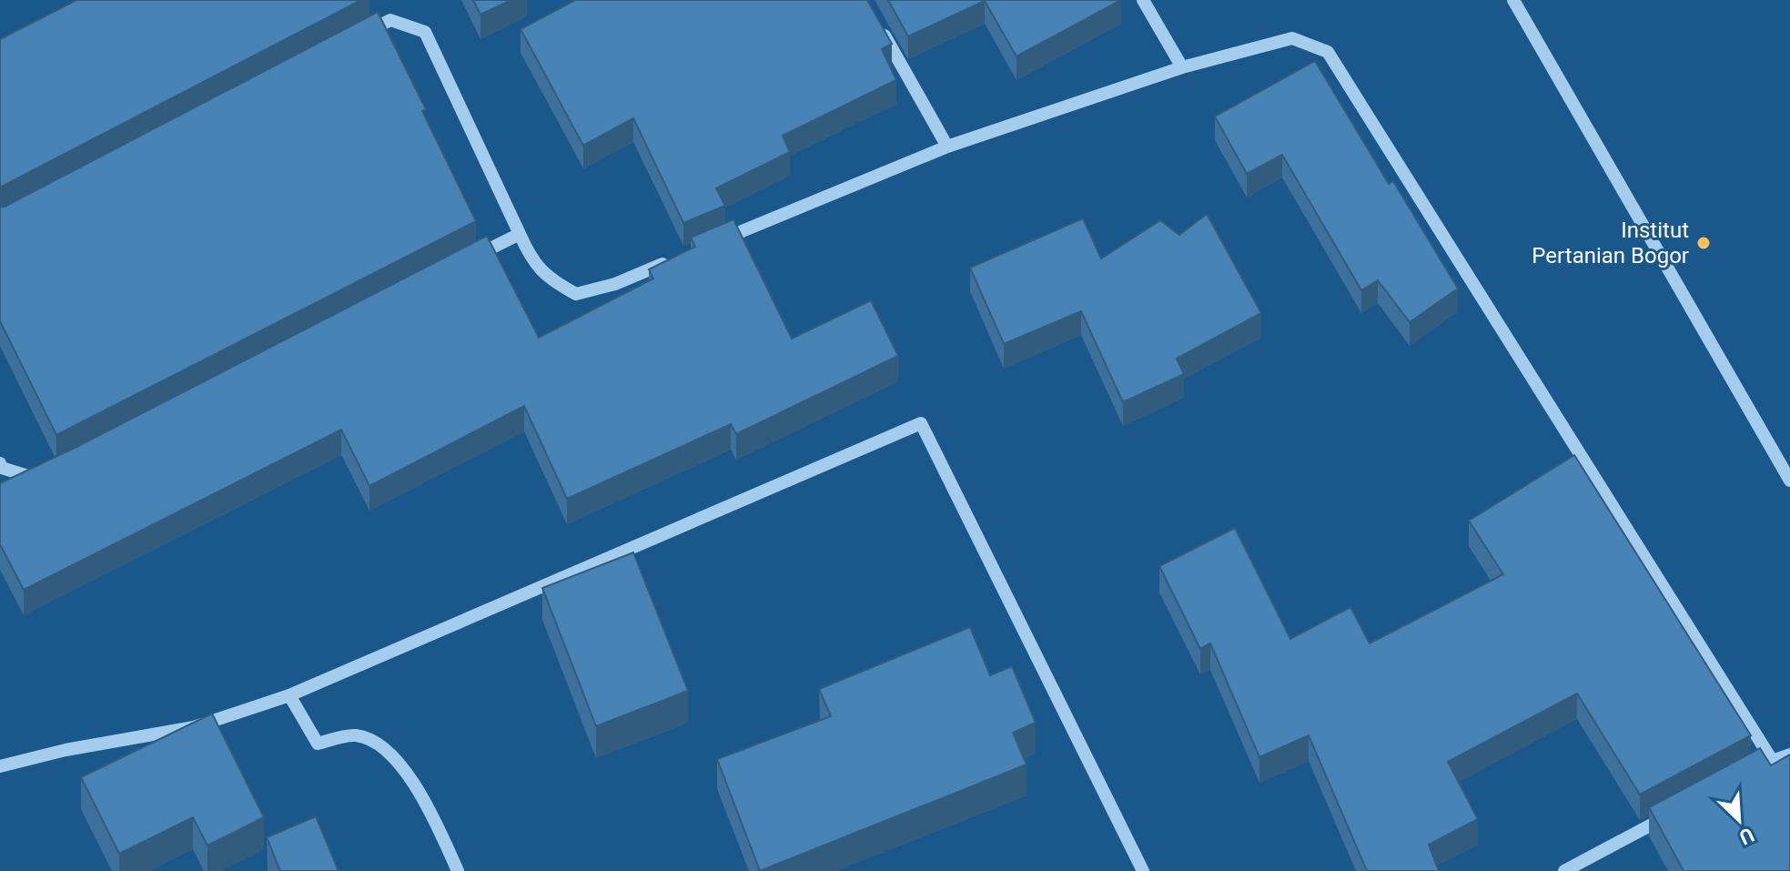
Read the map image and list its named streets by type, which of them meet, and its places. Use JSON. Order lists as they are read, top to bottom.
{
  "places": ["Institut Pertanian Bogor"],
  "north": "bottom right"
}
